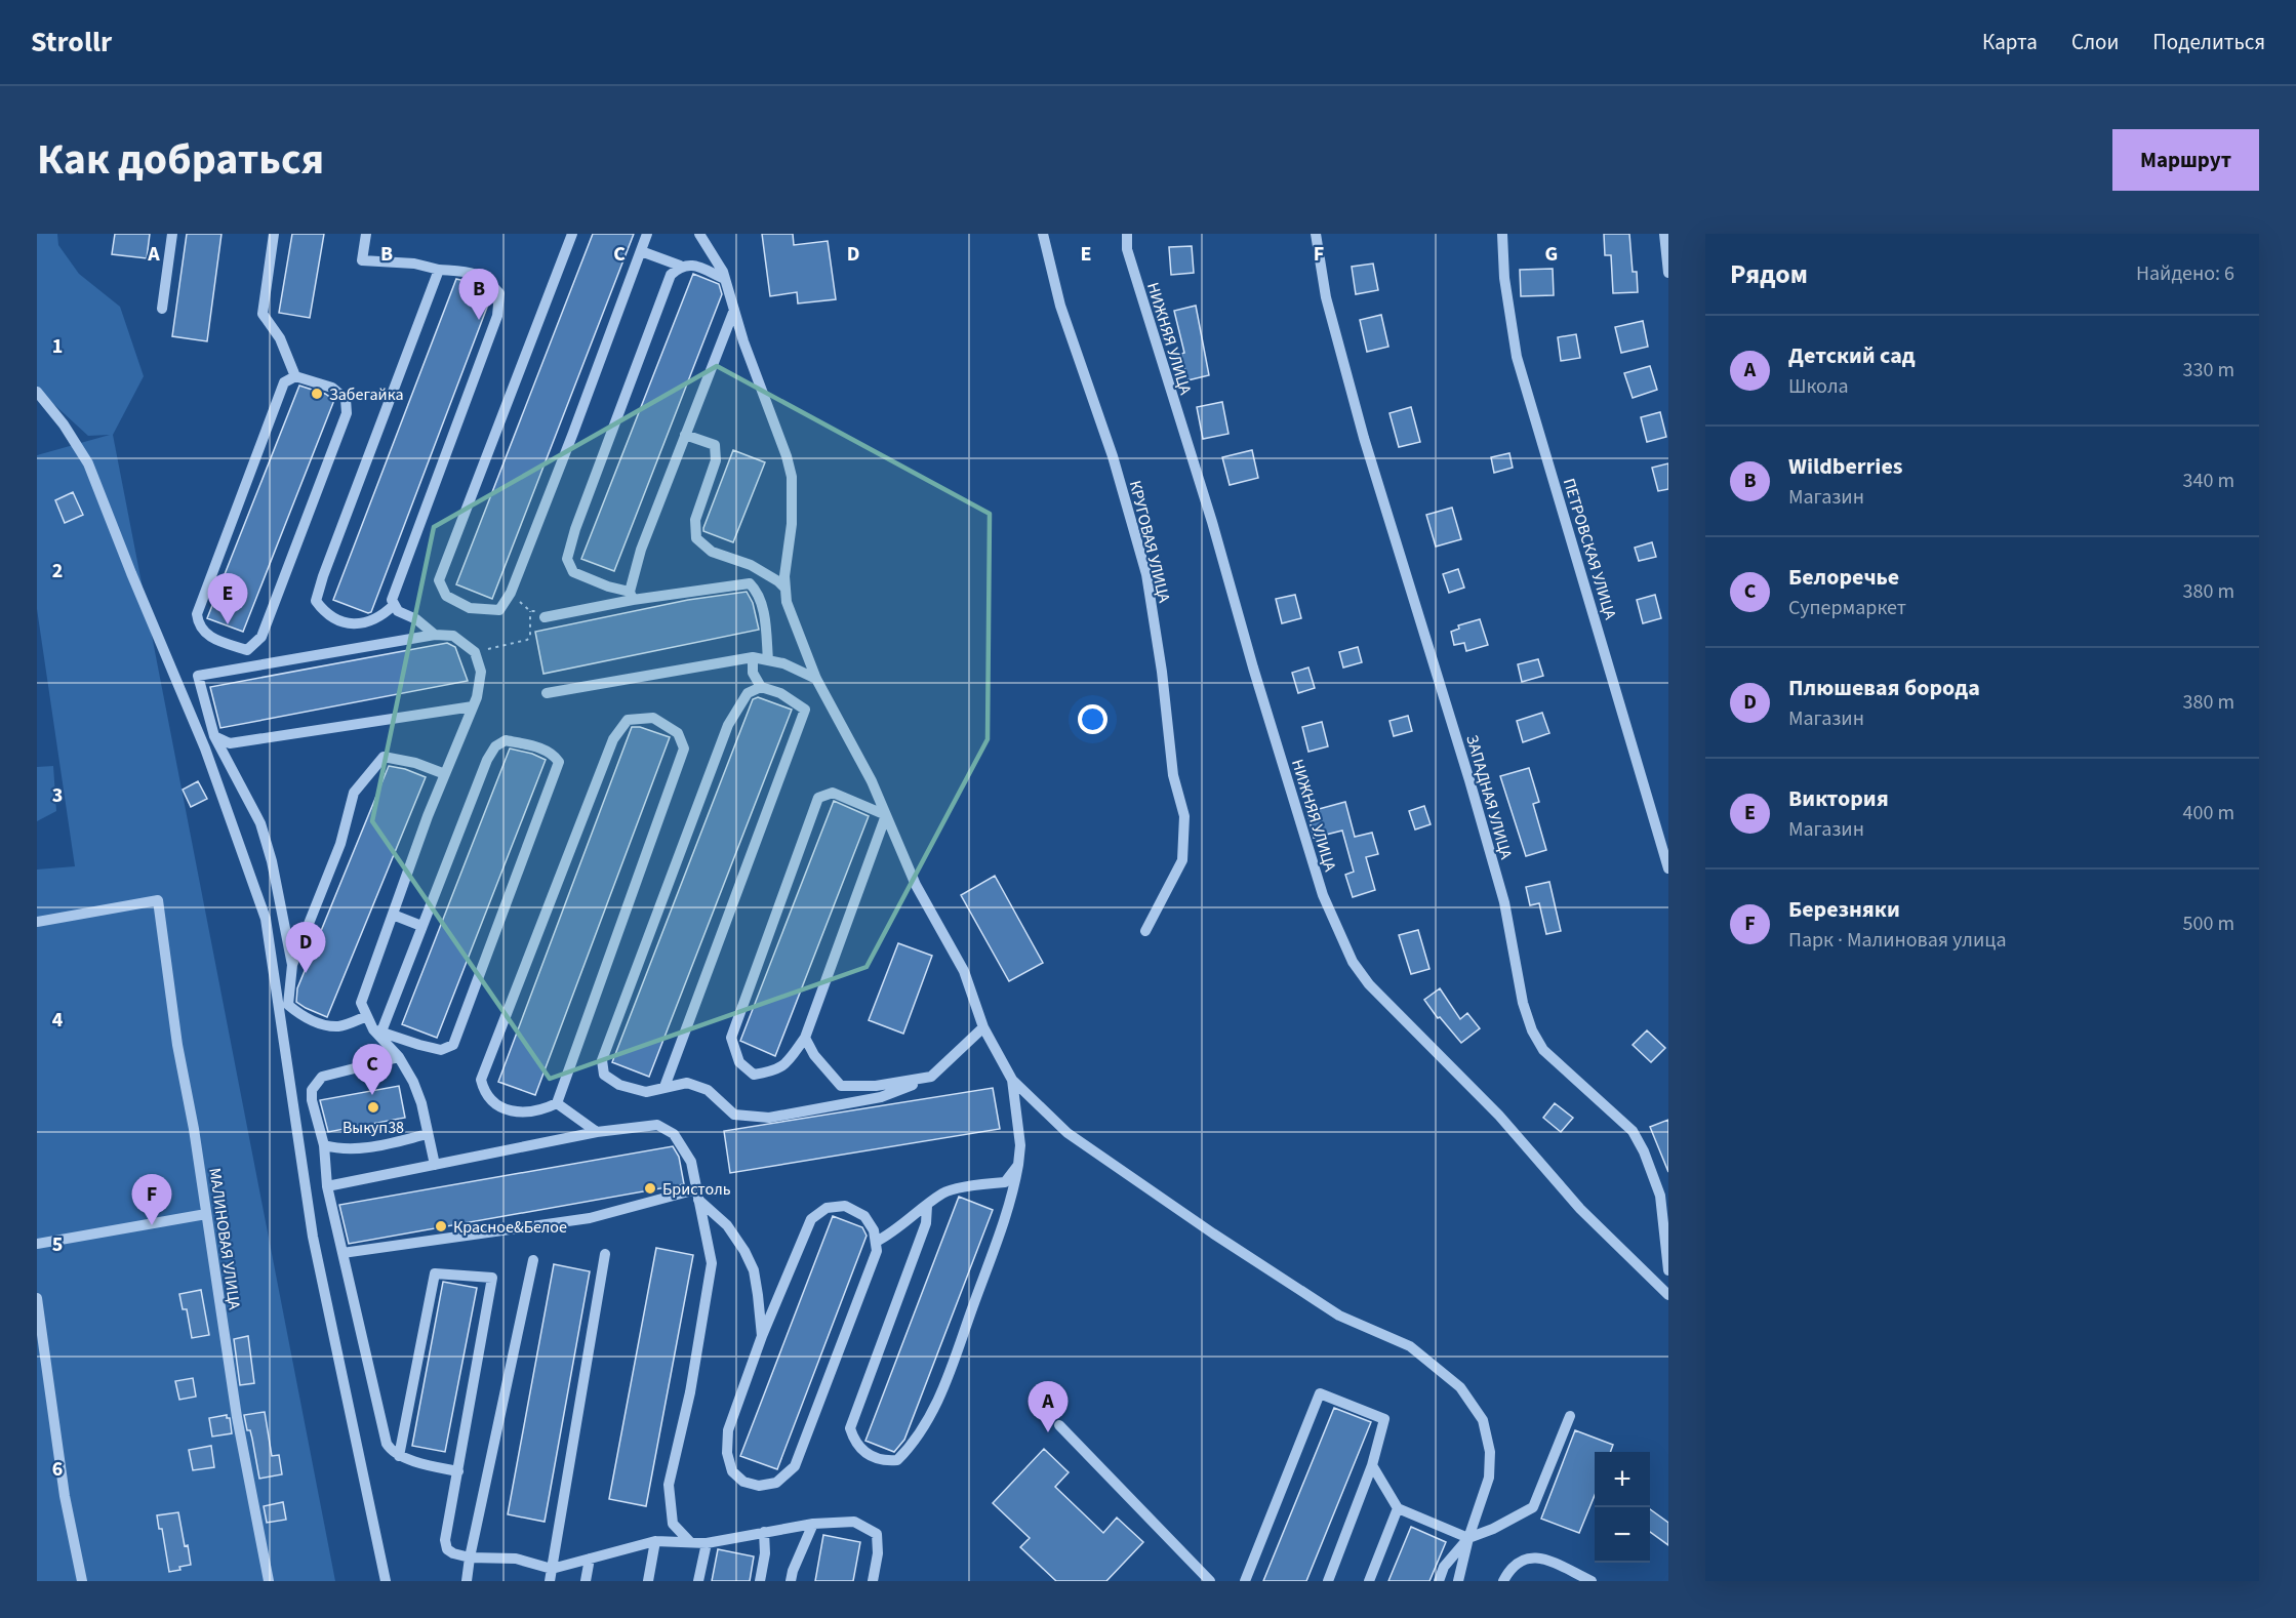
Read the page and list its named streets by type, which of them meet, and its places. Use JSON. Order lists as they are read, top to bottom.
{
  "streets": {
    "street": [
      "НИЖНЯЯ УЛИЦА",
      "КРУГОВАЯ УЛИЦА",
      "ПЕТРОВСКАЯ УЛИЦА",
      "ЗАПАДНАЯ УЛИЦА",
      "МАЛИНОВАЯ УЛИЦА"
    ]
  },
  "places": [
    "Забегайка",
    "Выкуп38",
    "Бристоль",
    "Красное&Белое"
  ],
  "page": {
    "header": "Strollr",
    "nav": ["Карта", "Слои", "Поделиться"],
    "title": "Как добраться",
    "buttons": "Маршрут",
    "heading": ["Рядом", "Найдено: 6"],
    "pins": [
      "B",
      "E",
      "D",
      "C",
      "F",
      "A"
    ],
    "list": [
      {
        "mark": "A",
        "name": "Детский сад",
        "note": "Школа",
        "value": "330 m"
      },
      {
        "mark": "B",
        "name": "Wildberries",
        "note": "Магазин",
        "value": "340 m"
      },
      {
        "mark": "C",
        "name": "Белоречье",
        "note": "Супермаркет",
        "value": "380 m"
      },
      {
        "mark": "D",
        "name": "Плюшевая борода",
        "note": "Магазин",
        "value": "380 m"
      },
      {
        "mark": "E",
        "name": "Виктория",
        "note": "Магазин",
        "value": "400 m"
      },
      {
        "mark": "F",
        "name": "Березняки",
        "note": "Парк · Малиновая улица",
        "value": "500 m"
      }
    ],
    "map_buttons": ["+", "−"]
  },
  "grid": {
    "columns": [
      "A",
      "B",
      "C",
      "D",
      "E",
      "F",
      "G"
    ],
    "rows": [
      "1",
      "2",
      "3",
      "4",
      "5",
      "6"
    ]
  }
}
